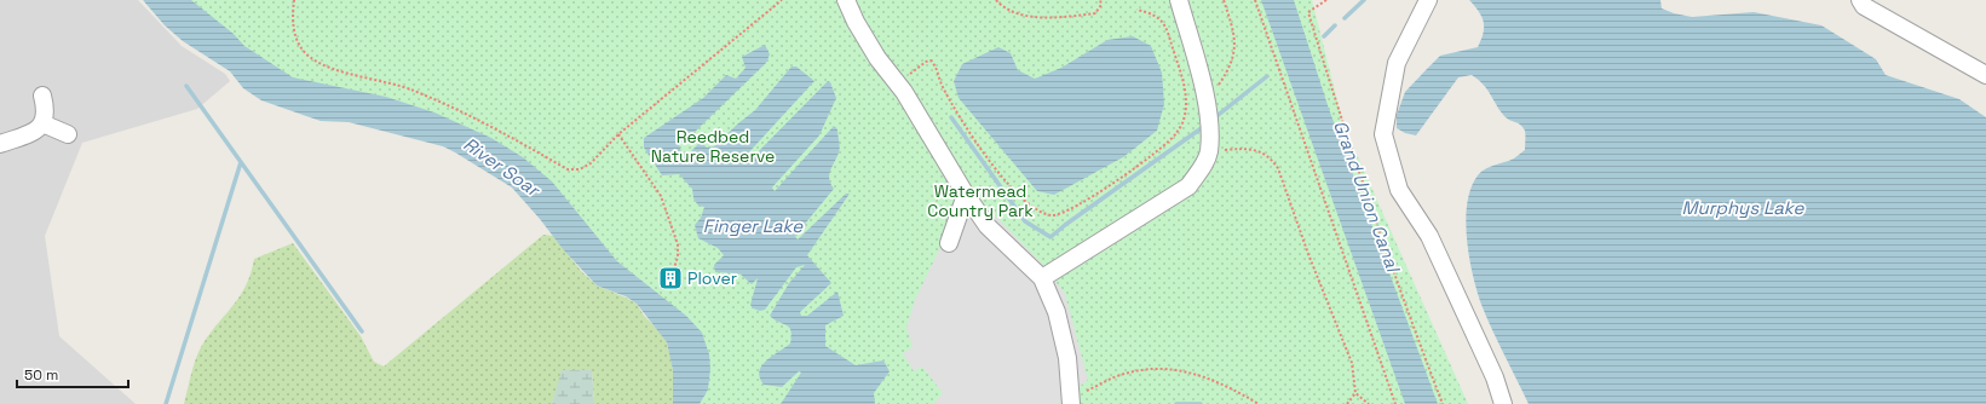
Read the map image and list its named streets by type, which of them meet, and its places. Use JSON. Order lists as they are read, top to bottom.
{
  "water": [
    "River Soar",
    "Grand Union Canal",
    "Murphys Lake",
    "Finger Lake"
  ],
  "parks": ["Reedbed Nature Reserve", "Watermead Country Park"],
  "places": {
    "building": ["Plover"]
  },
  "scale_bar": "50 m"
}
